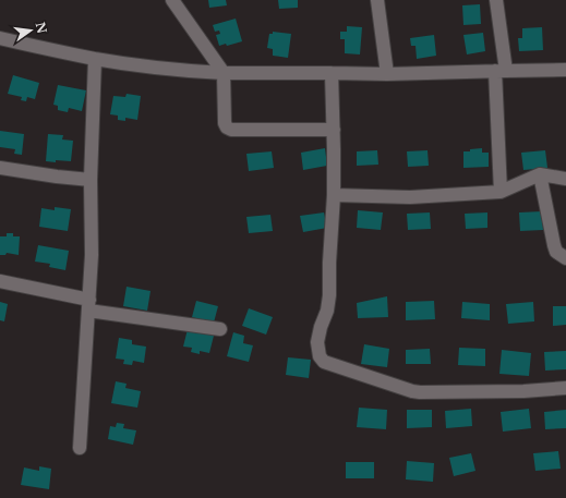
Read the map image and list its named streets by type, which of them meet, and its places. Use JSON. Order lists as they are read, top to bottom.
{
  "north": "right"
}
